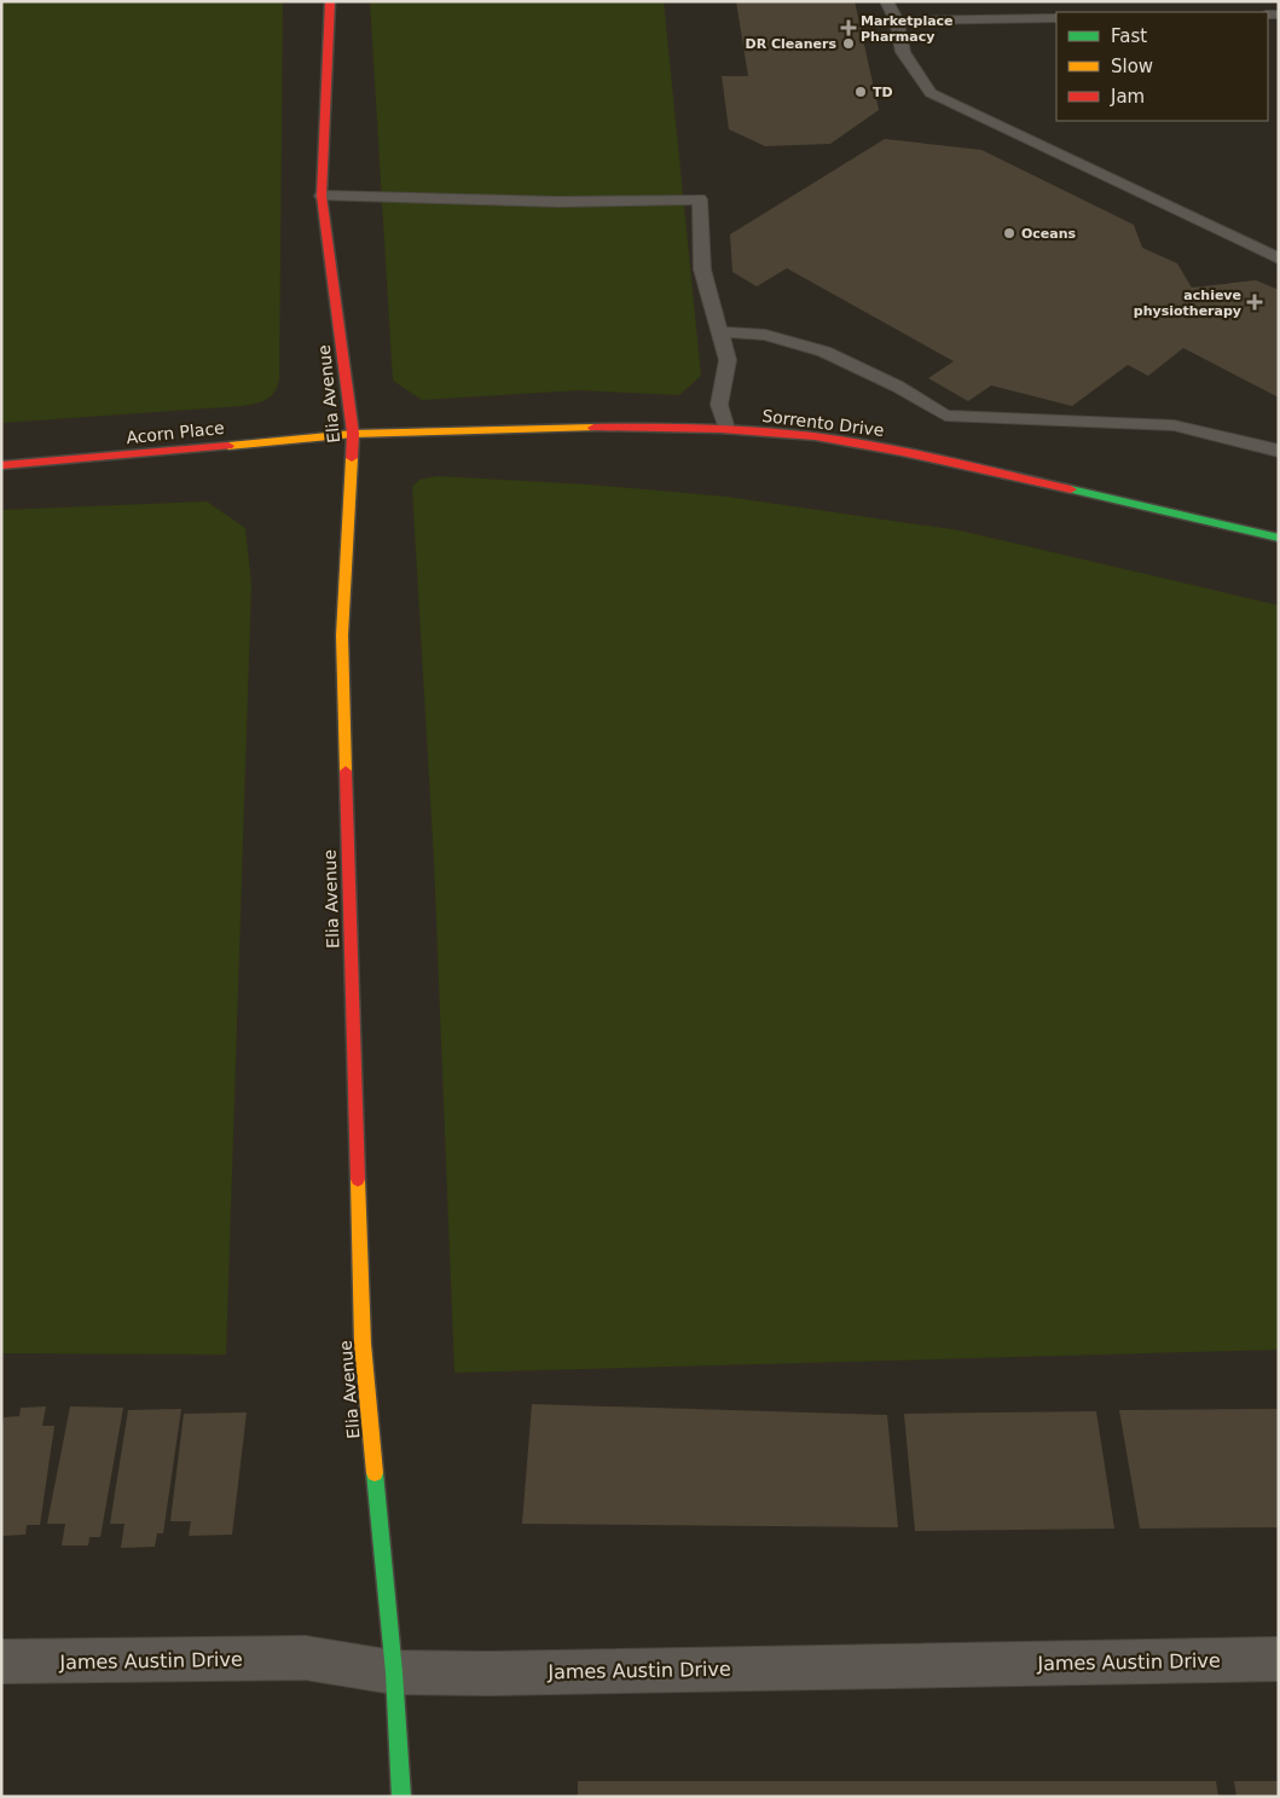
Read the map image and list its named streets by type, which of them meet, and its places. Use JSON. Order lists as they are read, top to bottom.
{
  "streets": {
    "street": [
      "Elia Avenue",
      "Sorrento Drive",
      "Acorn Place",
      "James Austin Drive"
    ]
  },
  "crossings": [
    ["Elia Avenue", "Sorrento Drive"],
    ["Elia Avenue", "Acorn Place"],
    ["Elia Avenue", "James Austin Drive"],
    ["Sorrento Drive", "Acorn Place"]
  ],
  "places": {
    "health": ["Marketplace Pharmacy", "achieve physiotherapy"],
    "other": ["DR Cleaners", "TD", "Oceans"]
  },
  "legend": ["Fast", "Slow", "Jam"]
}
